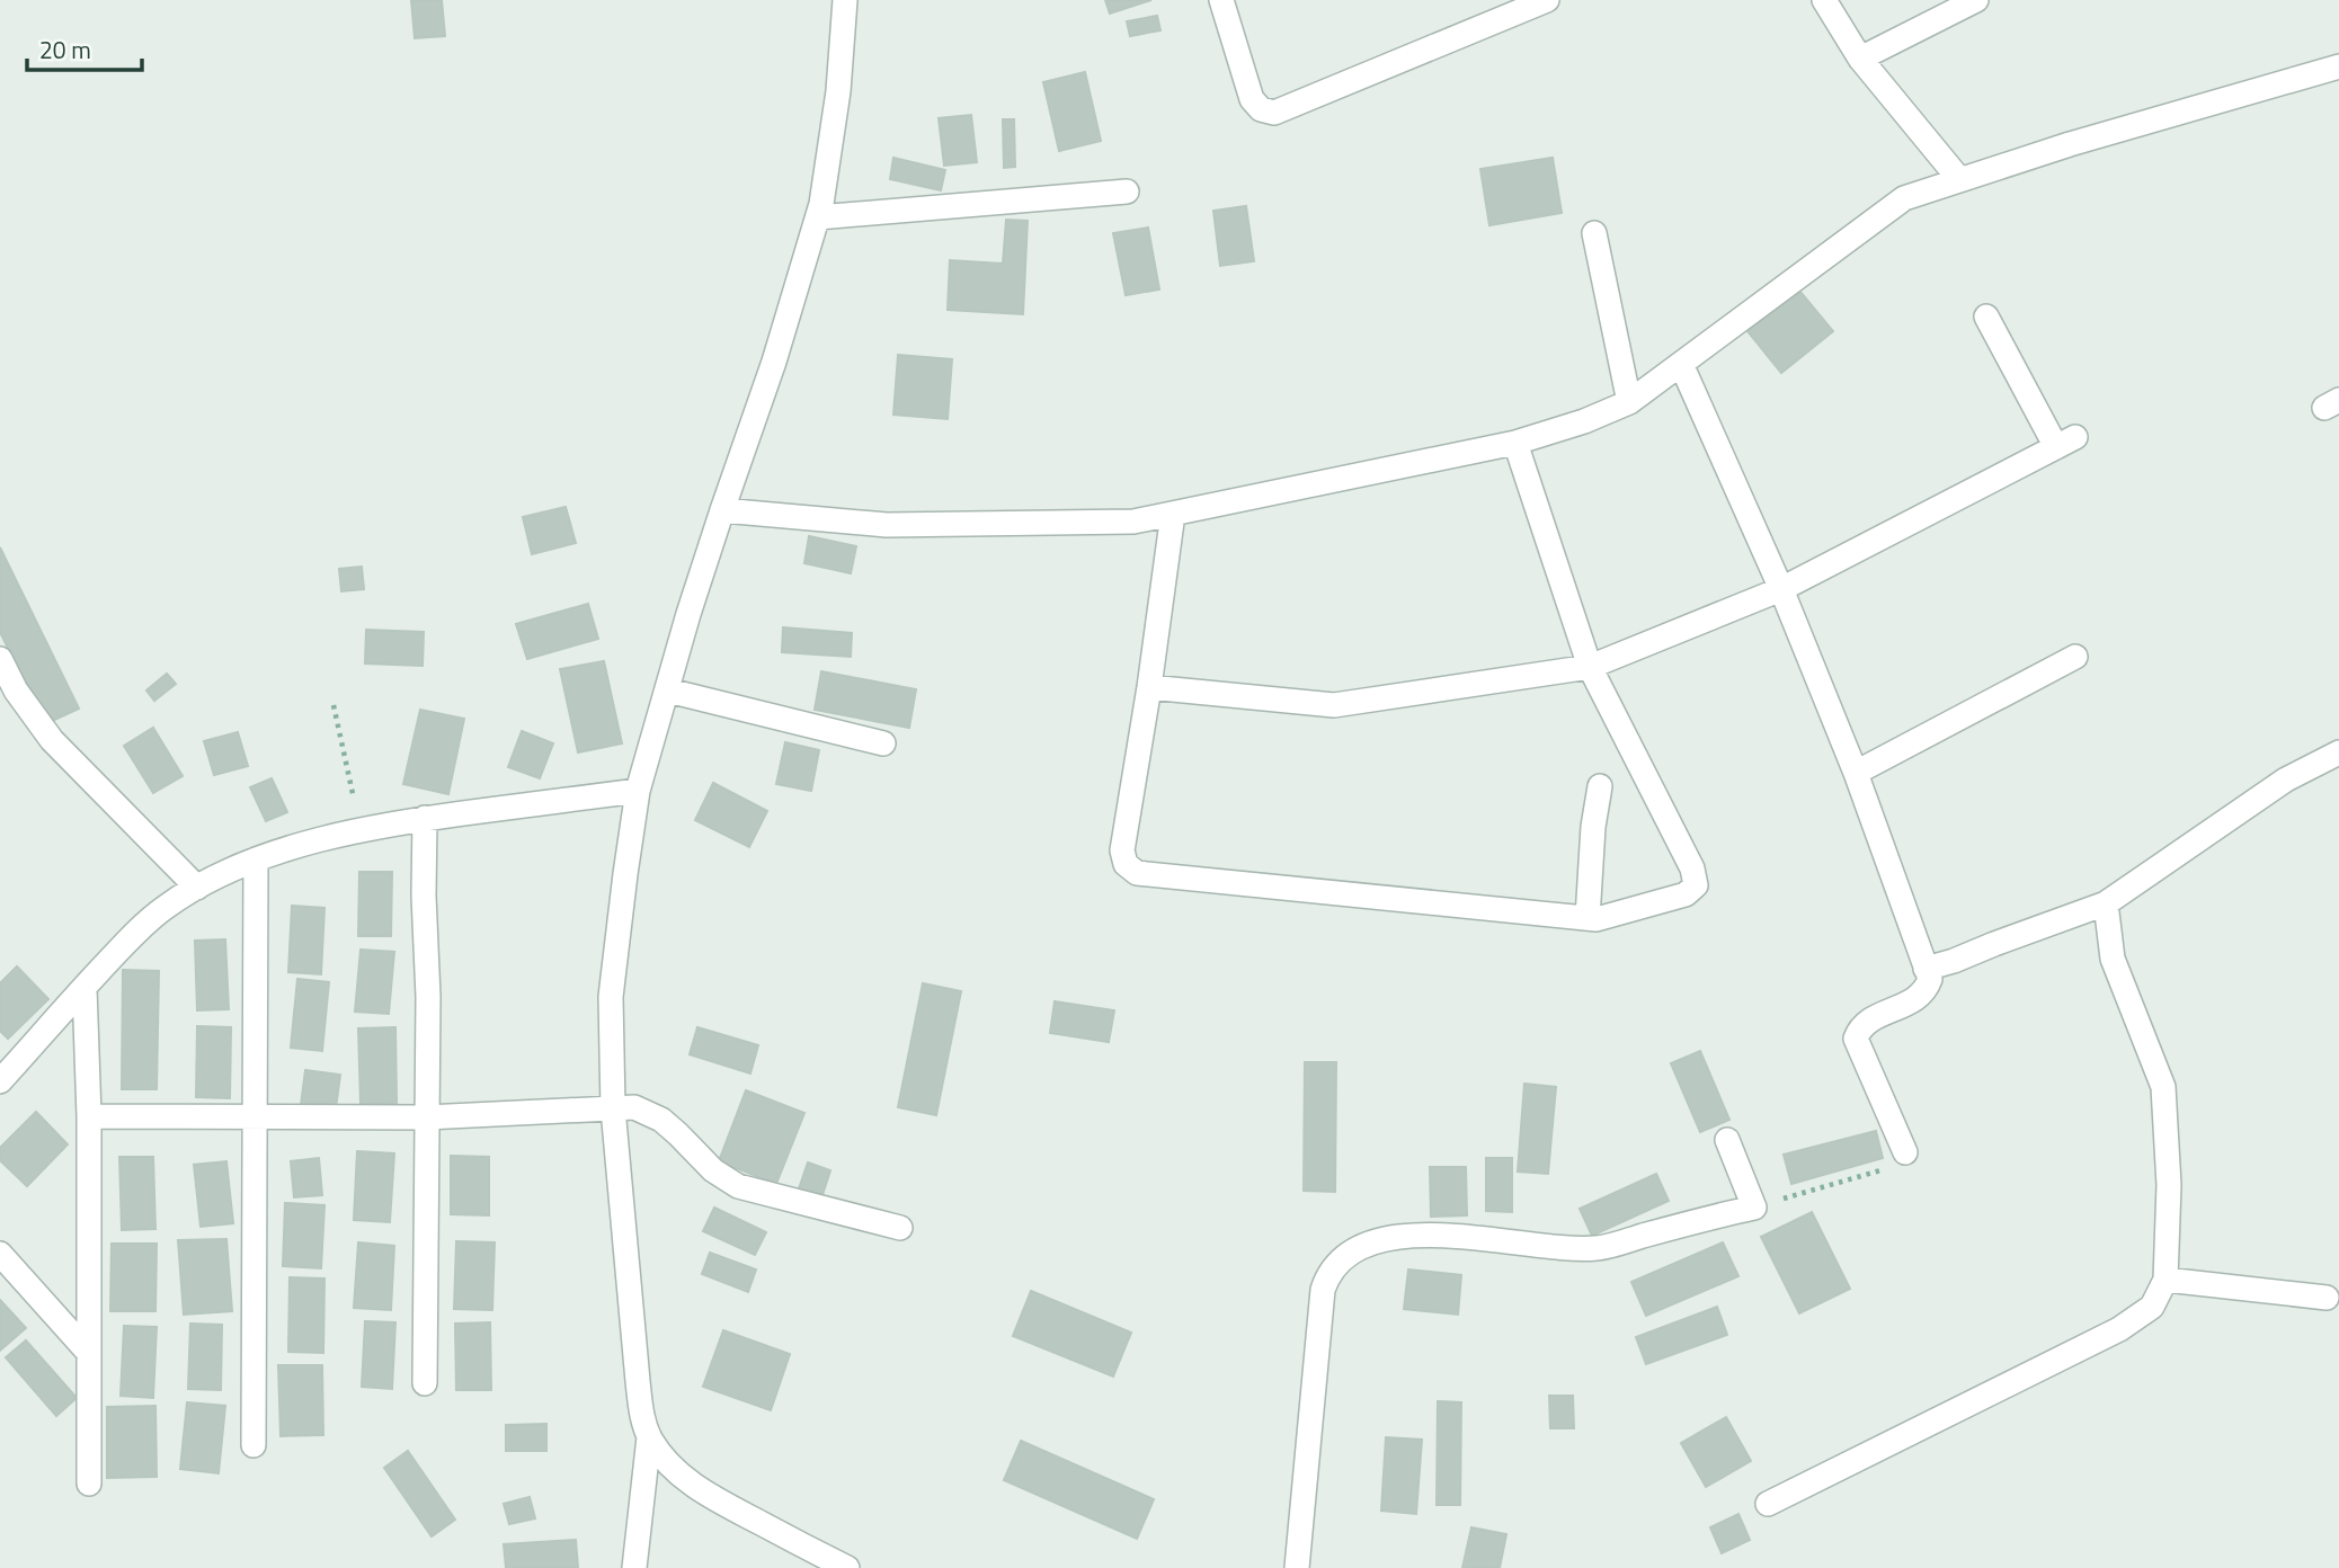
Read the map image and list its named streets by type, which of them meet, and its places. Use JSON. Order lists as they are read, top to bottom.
{
  "scale_bar": "20 m"
}
